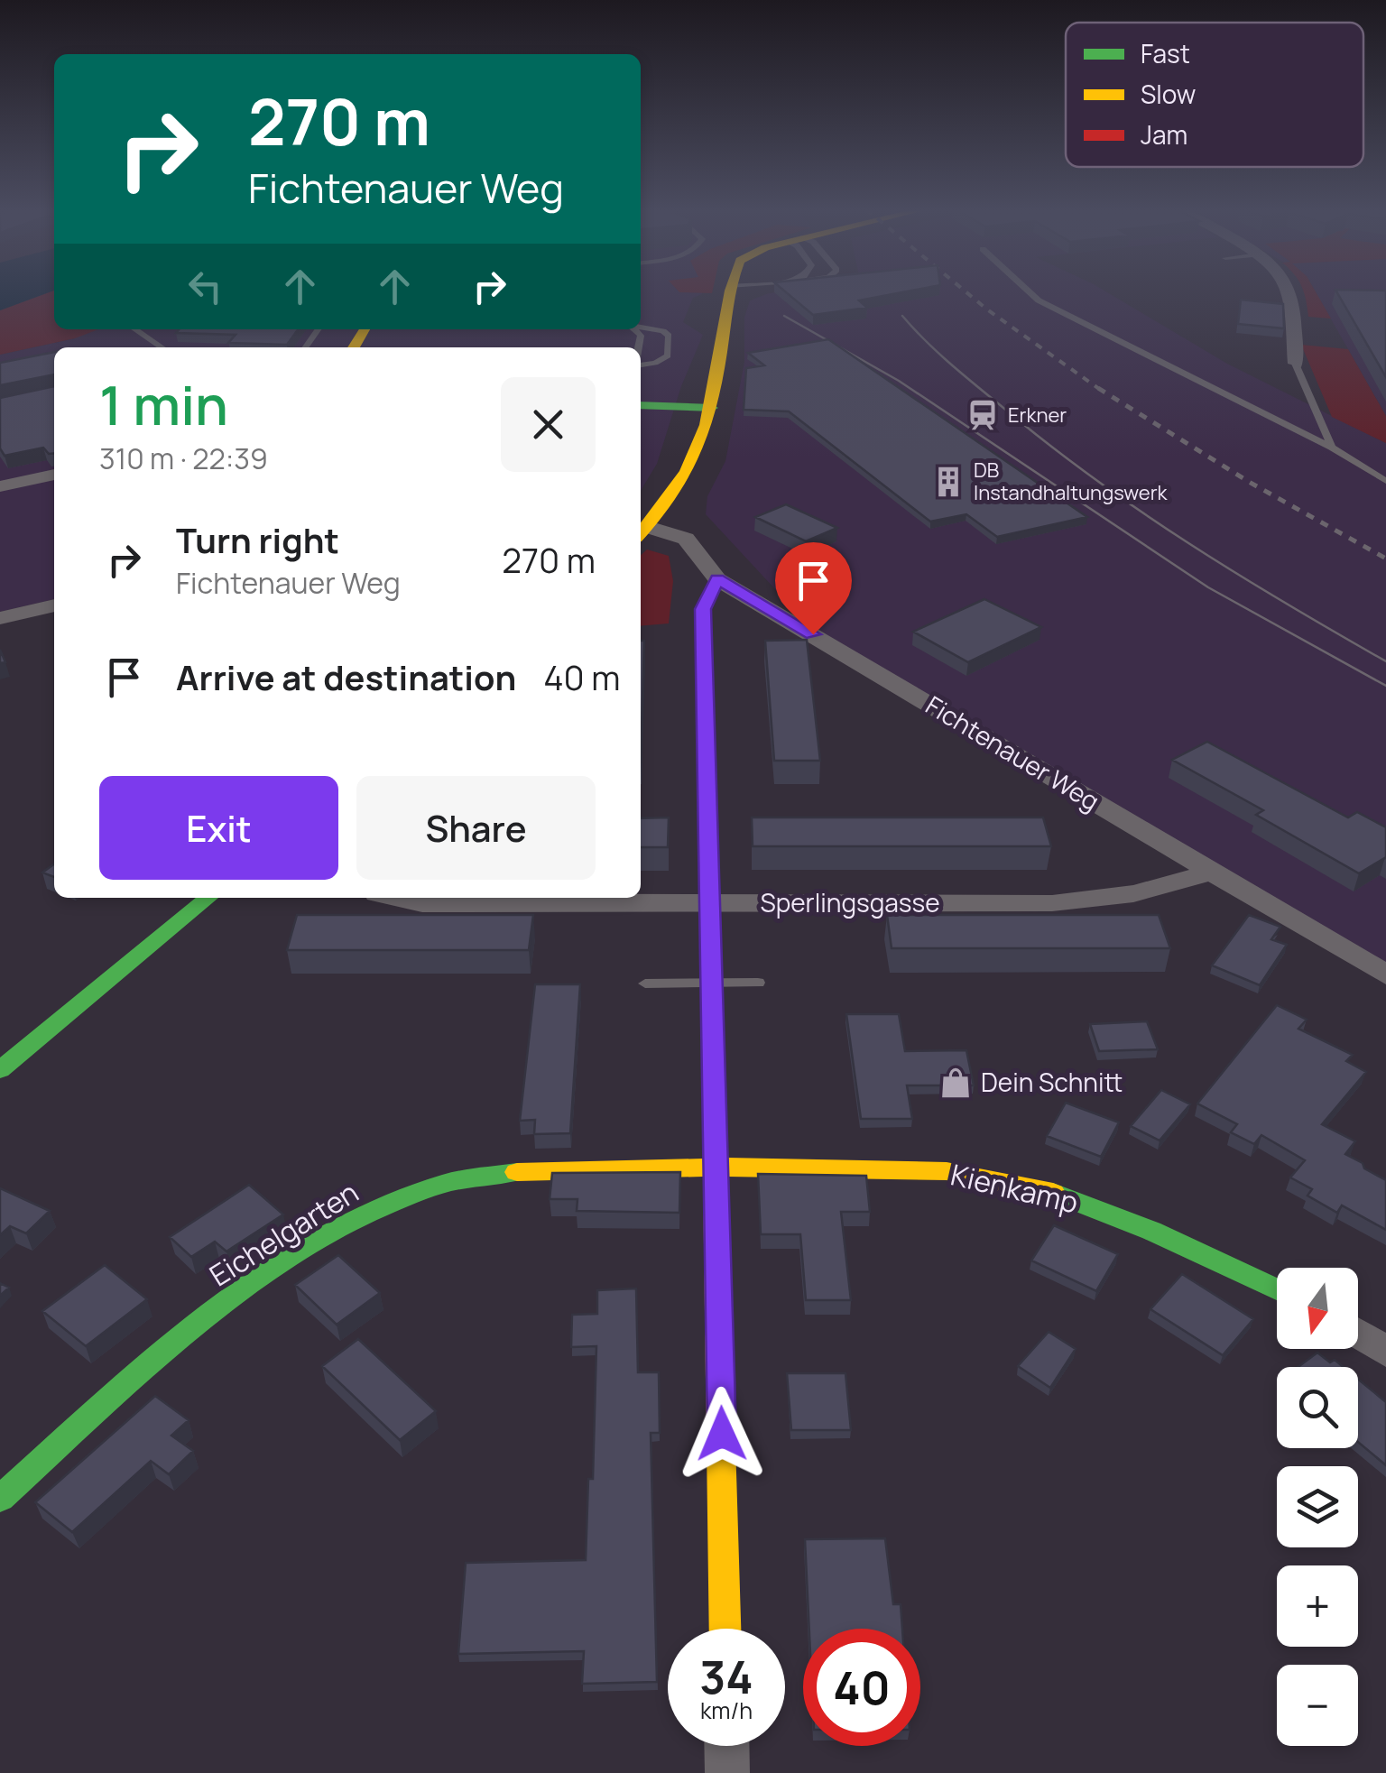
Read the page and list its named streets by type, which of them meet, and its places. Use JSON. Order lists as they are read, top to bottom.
{
  "streets": {
    "street": [
      "Fichtenauer Weg",
      "Sperlingsgasse",
      "Kienkamp",
      "Eichelgarten"
    ]
  },
  "crossings": [
    ["Fichtenauer Weg", "Sperlingsgasse"],
    ["Kienkamp", "Eichelgarten"]
  ],
  "places": {
    "station": ["Erkner"],
    "building": ["DB Instandhaltungswerk"],
    "shop": ["Dein Schnitt"]
  },
  "legend": ["Fast", "Slow", "Jam"],
  "north": "bottom",
  "page": {
    "turn": ["270 m", "Fichtenauer Weg"],
    "heading": ["1 min", "310 m · 22:39"],
    "list": [
      {
        "name": "Turn right",
        "note": "Fichtenauer Weg",
        "value": "270 m"
      },
      {
        "name": "Arrive at destination",
        "value": "40 m"
      }
    ],
    "buttons": ["Exit", "Share"],
    "map_buttons": ["+", "−"],
    "speed": "34 km/h",
    "limit": "40"
  }
}
